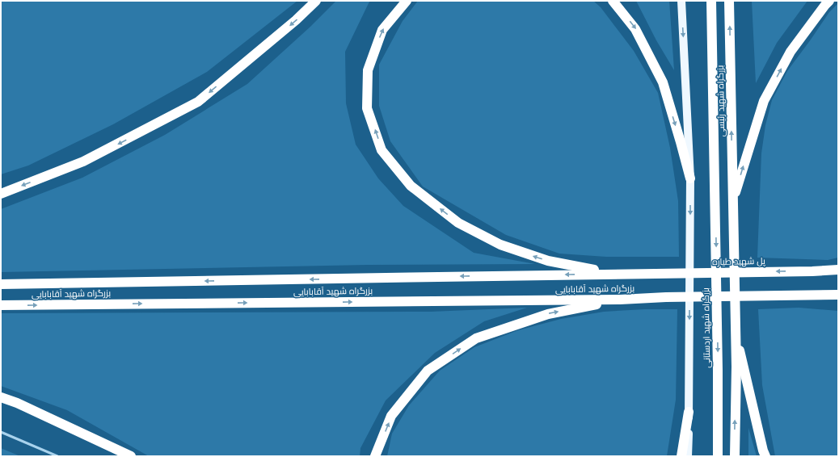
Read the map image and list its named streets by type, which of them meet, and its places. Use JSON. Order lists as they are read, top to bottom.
{
  "streets": {
    "highway": [
      "بزرگراه شهید رئیسی",
      "پل شهید طیاره",
      "بزرگراه شهید آقابابایی",
      "بزرگراه شهید اردستانی"
    ]
  },
  "crossings": [
    ["بزرگراه شهید رئیسی", "بزرگراه شهید اردستانی"],
    ["پل شهید طیاره", "بزرگراه شهید آقابابایی"]
  ]
}
